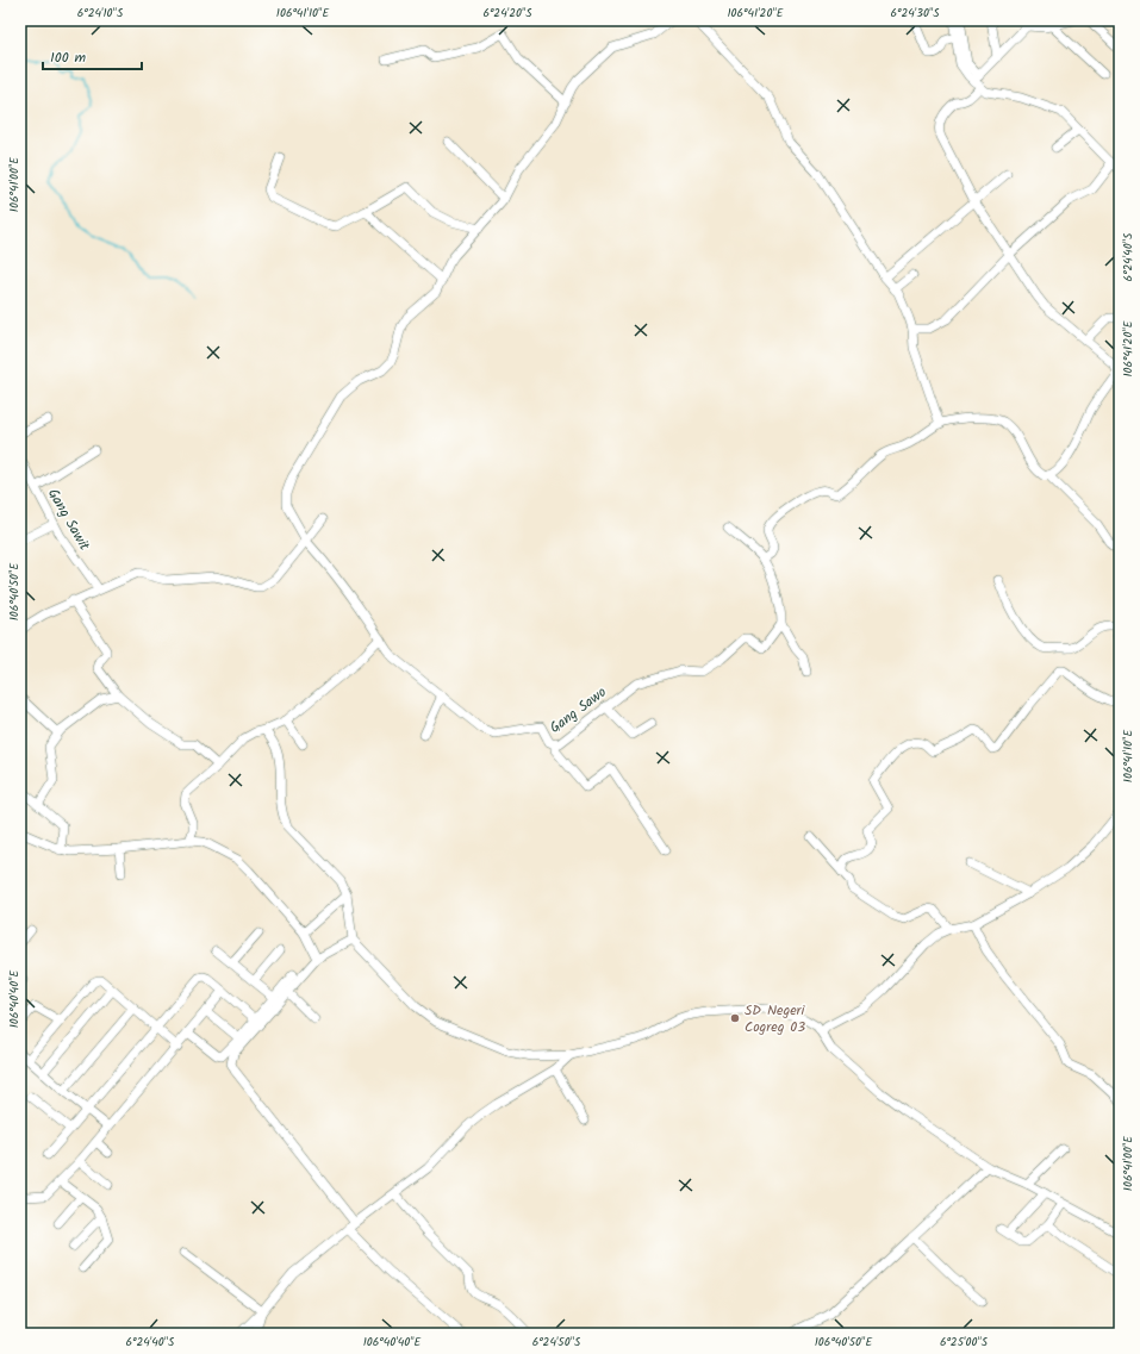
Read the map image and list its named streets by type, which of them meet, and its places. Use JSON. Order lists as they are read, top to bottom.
{
  "streets": {
    "street": ["Gang Sawit", "Gang Sawo"]
  },
  "places": ["SD Negeri Cogreg 03"],
  "scale_bar": "100 m",
  "coordinates": [
    "6°24'10\"S",
    "106°41'10\"E",
    "6°24'20\"S",
    "106°41'20\"E",
    "6°24'30\"S",
    "106°41'00\"E",
    "6°24'40\"S",
    "106°40'50\"E",
    "106°40'40\"E",
    "6°24'50\"S",
    "6°25'00\"S"
  ]
}
